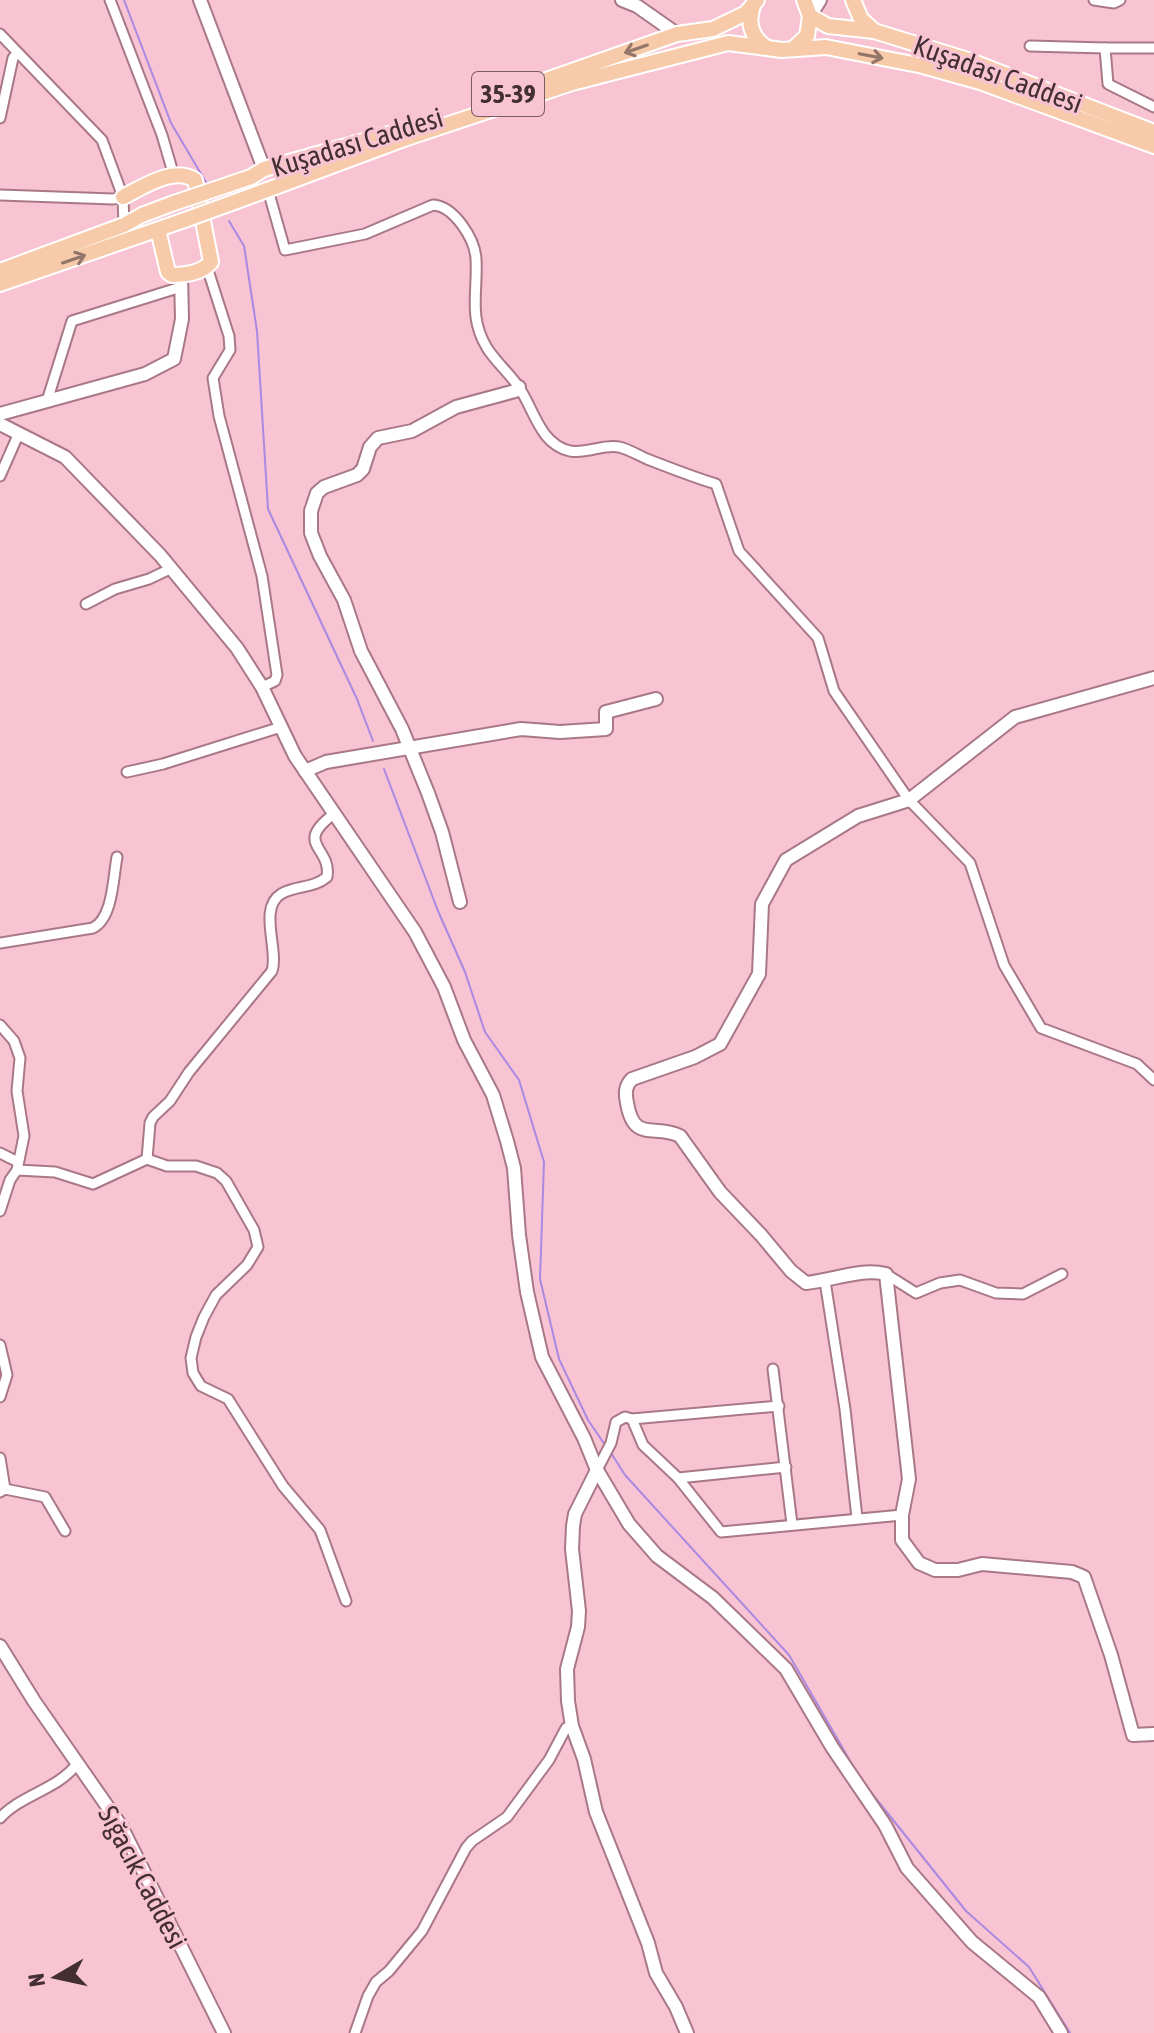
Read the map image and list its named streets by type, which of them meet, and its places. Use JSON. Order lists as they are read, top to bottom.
{
  "streets": {
    "main road": ["Kuşadası Caddesi", "35-39"],
    "street": ["Sığacık Caddesi"]
  },
  "north": "left"
}
